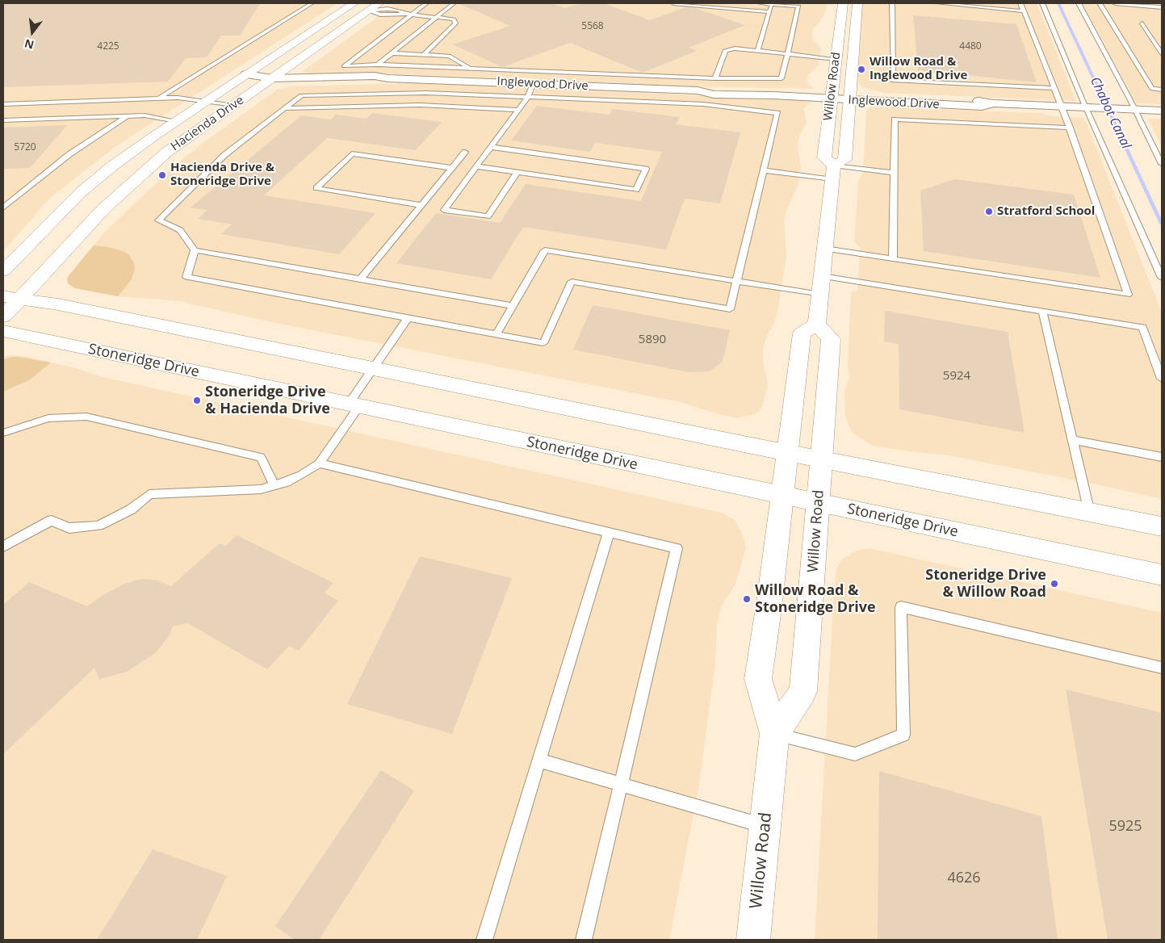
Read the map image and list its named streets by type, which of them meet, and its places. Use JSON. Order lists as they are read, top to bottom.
{
  "streets": {
    "main road": ["Willow Road", "Hacienda Drive", "Stoneridge Drive"],
    "street": ["Inglewood Drive"]
  },
  "crossings": [
    ["Inglewood Drive", "Willow Road"],
    ["Inglewood Drive", "Hacienda Drive"],
    ["Willow Road", "Stoneridge Drive"]
  ],
  "water": ["Chabot Canal"],
  "places": [
    "Willow Road & Inglewood Drive",
    "Hacienda Drive & Stoneridge Drive",
    "Stratford School",
    "Stoneridge Drive & Hacienda Drive",
    "Stoneridge Drive & Willow Road",
    "Willow Road & Stoneridge Drive"
  ],
  "house_numbers": [
    "5568",
    "4225",
    "4480",
    "5720",
    "5890",
    "5924",
    "5925",
    "4626"
  ],
  "north": "bottom"
}
